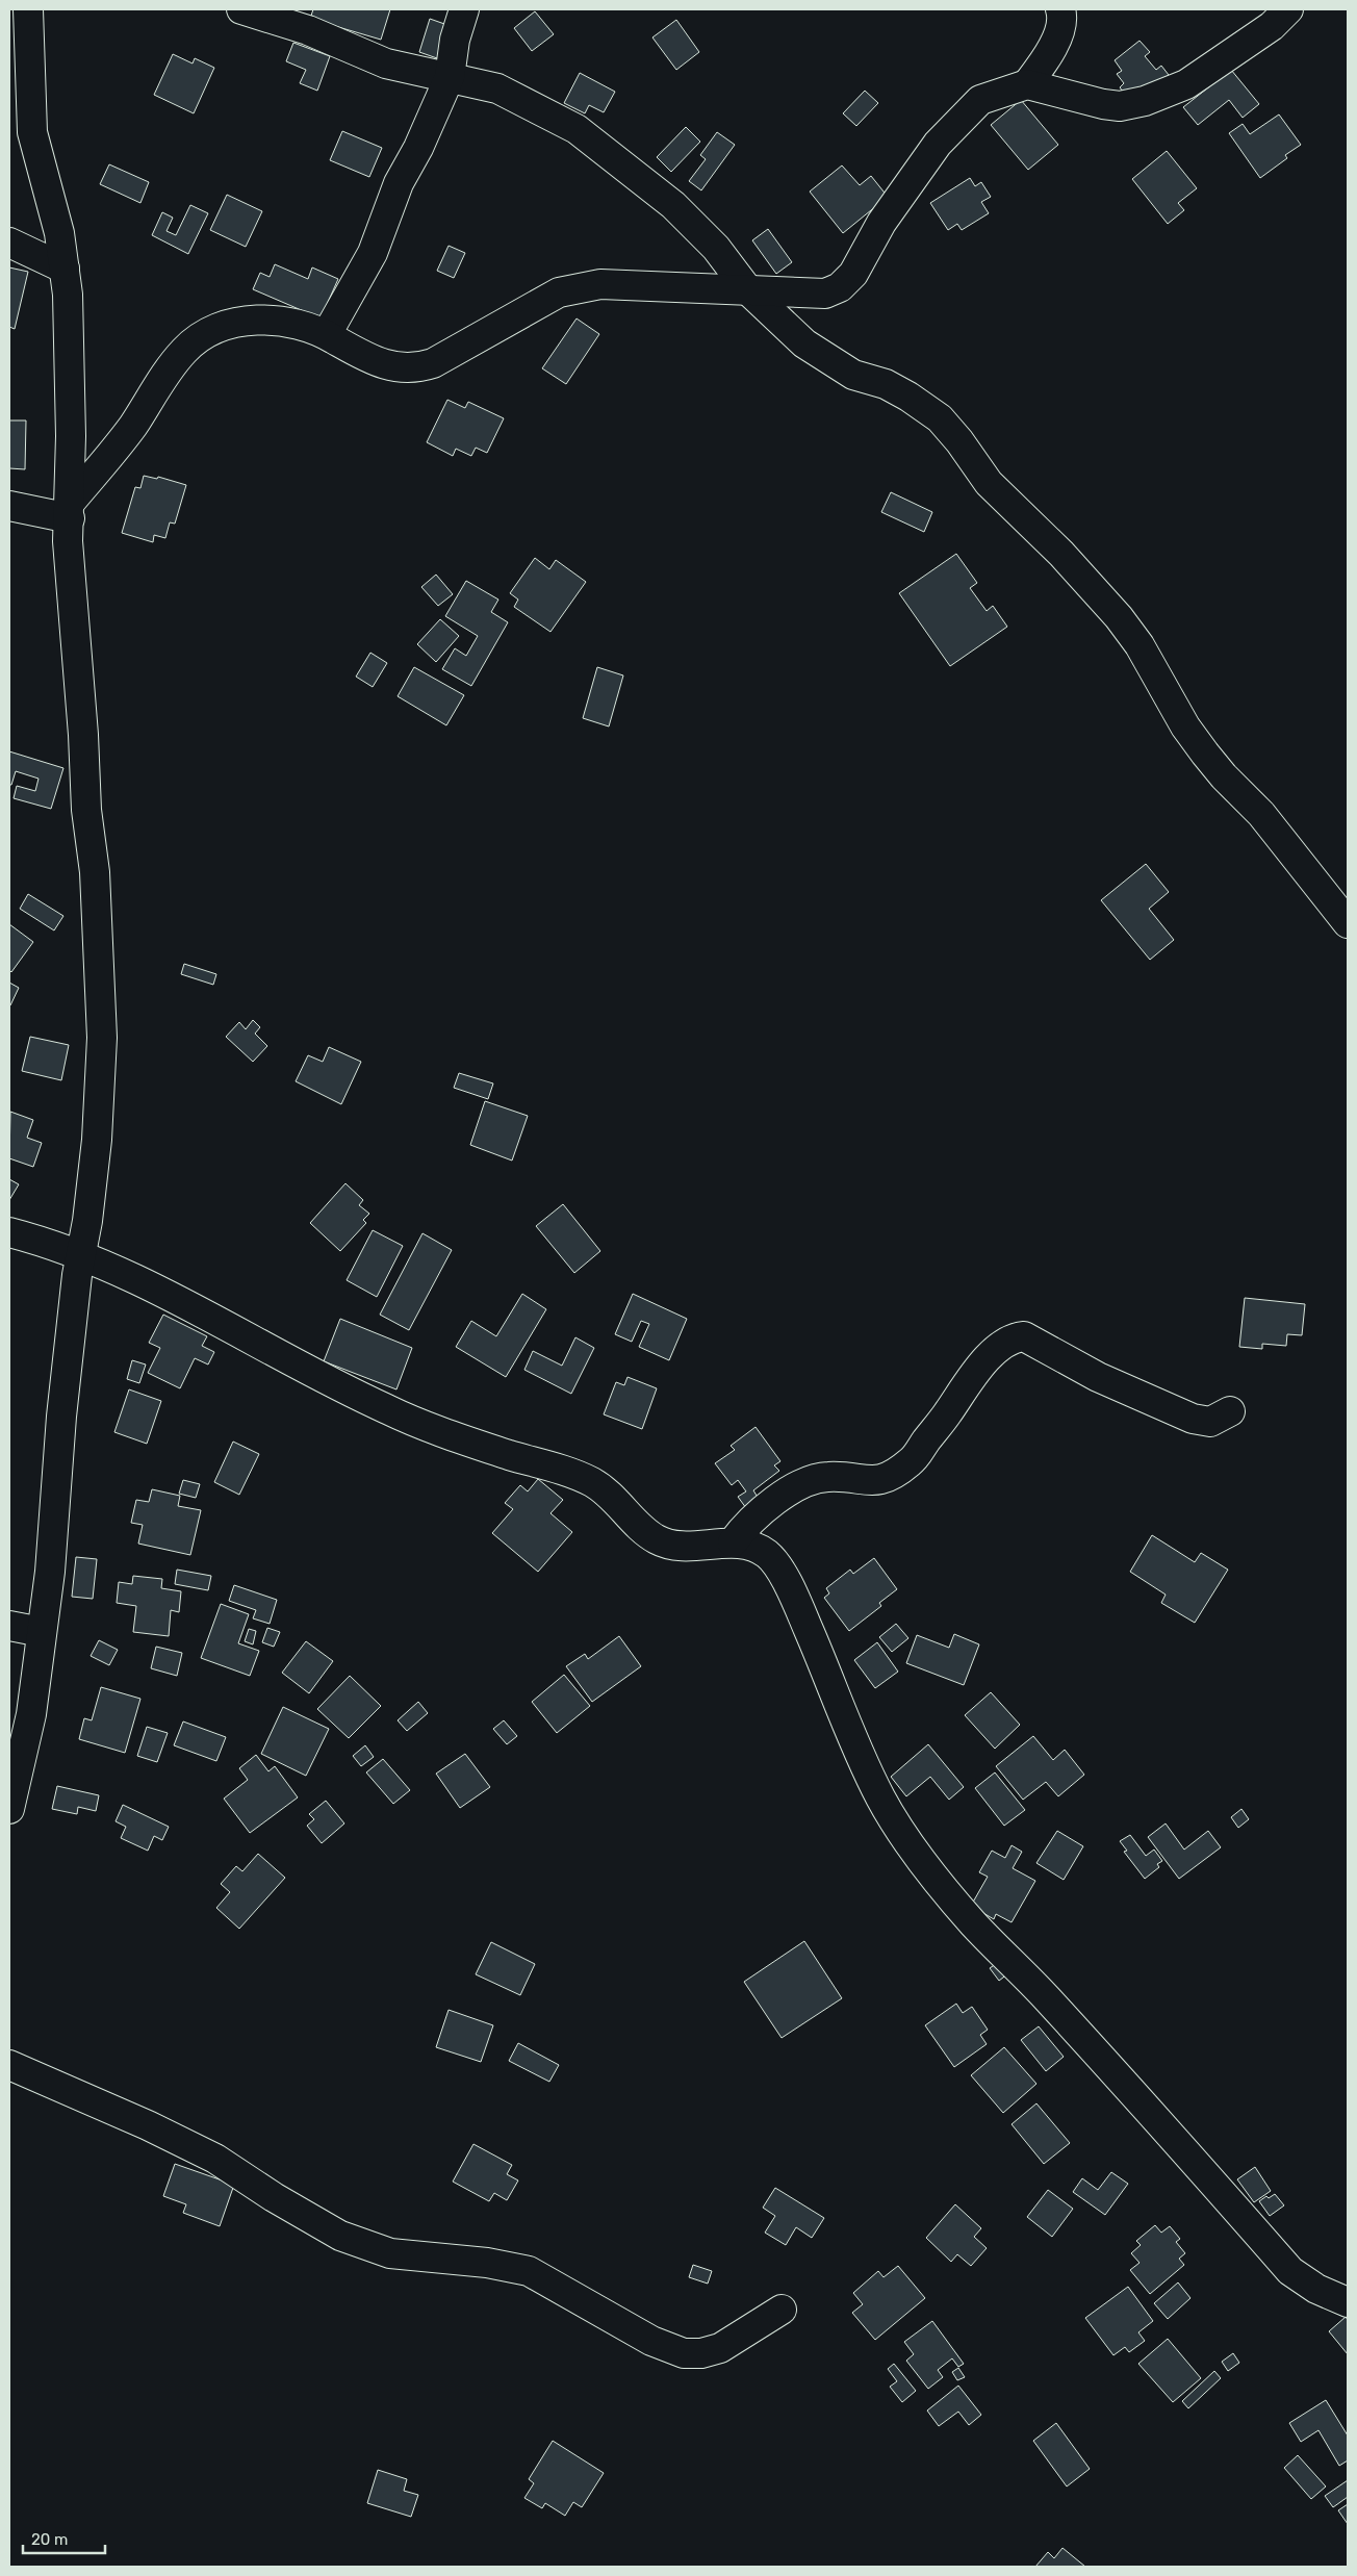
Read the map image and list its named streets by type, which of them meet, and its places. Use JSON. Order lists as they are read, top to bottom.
{
  "scale_bar": "20 m"
}
